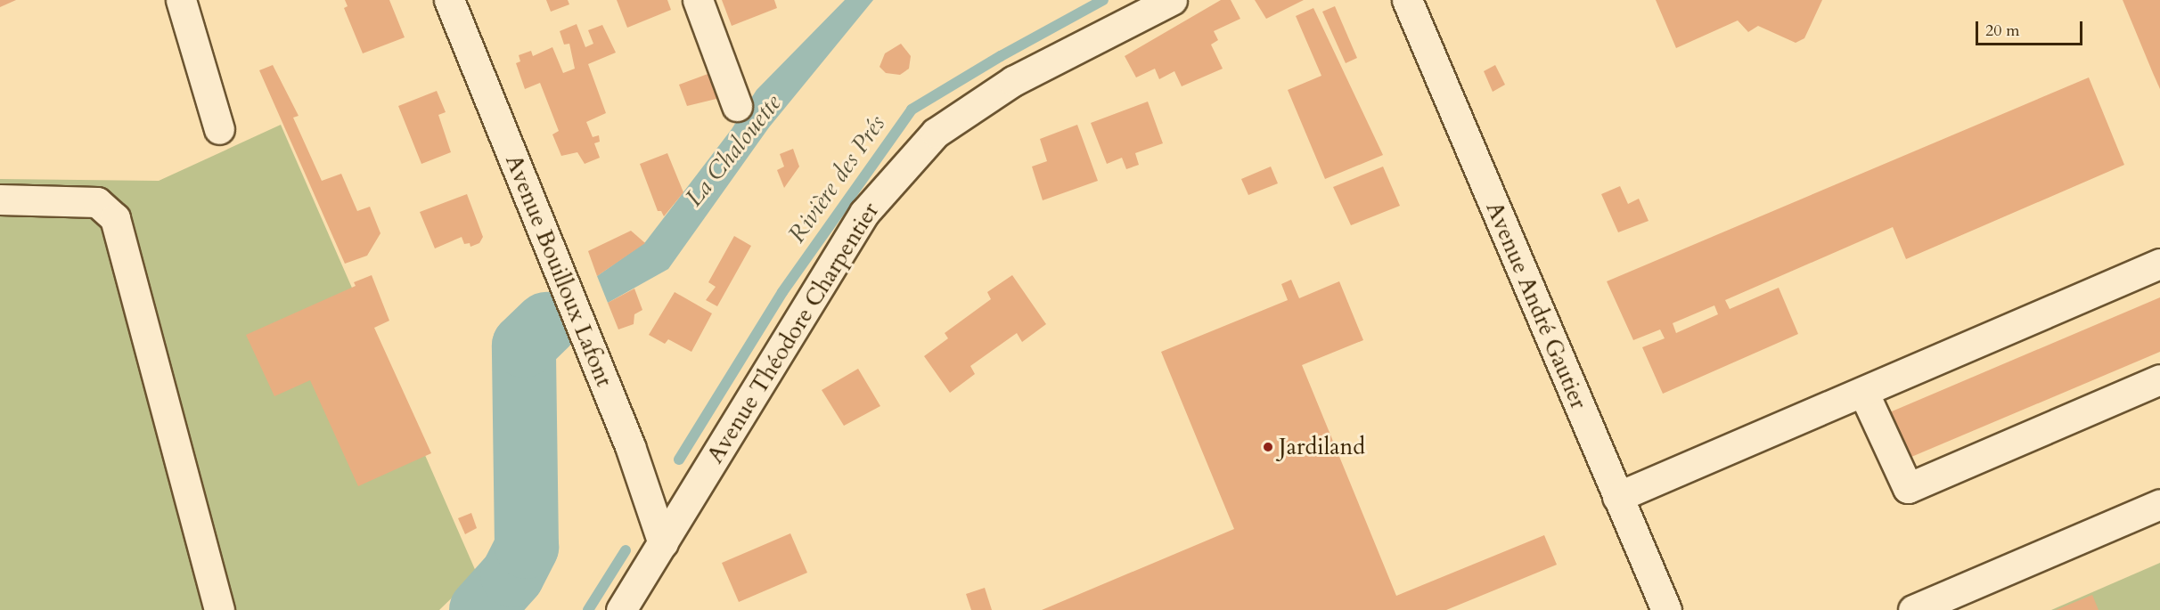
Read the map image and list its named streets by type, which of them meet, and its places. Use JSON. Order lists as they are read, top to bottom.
{
  "streets": {
    "street": ["Avenue Bouilloux Lafont", "Avenue André Gautier", "Avenue Théodore Charpentier"]
  },
  "crossings": [
    ["Avenue Bouilloux Lafont", "Avenue Théodore Charpentier"]
  ],
  "water": ["La Chalouette", "Rivière des Prés"],
  "places": ["Jardiland"],
  "scale_bar": "20 m"
}
